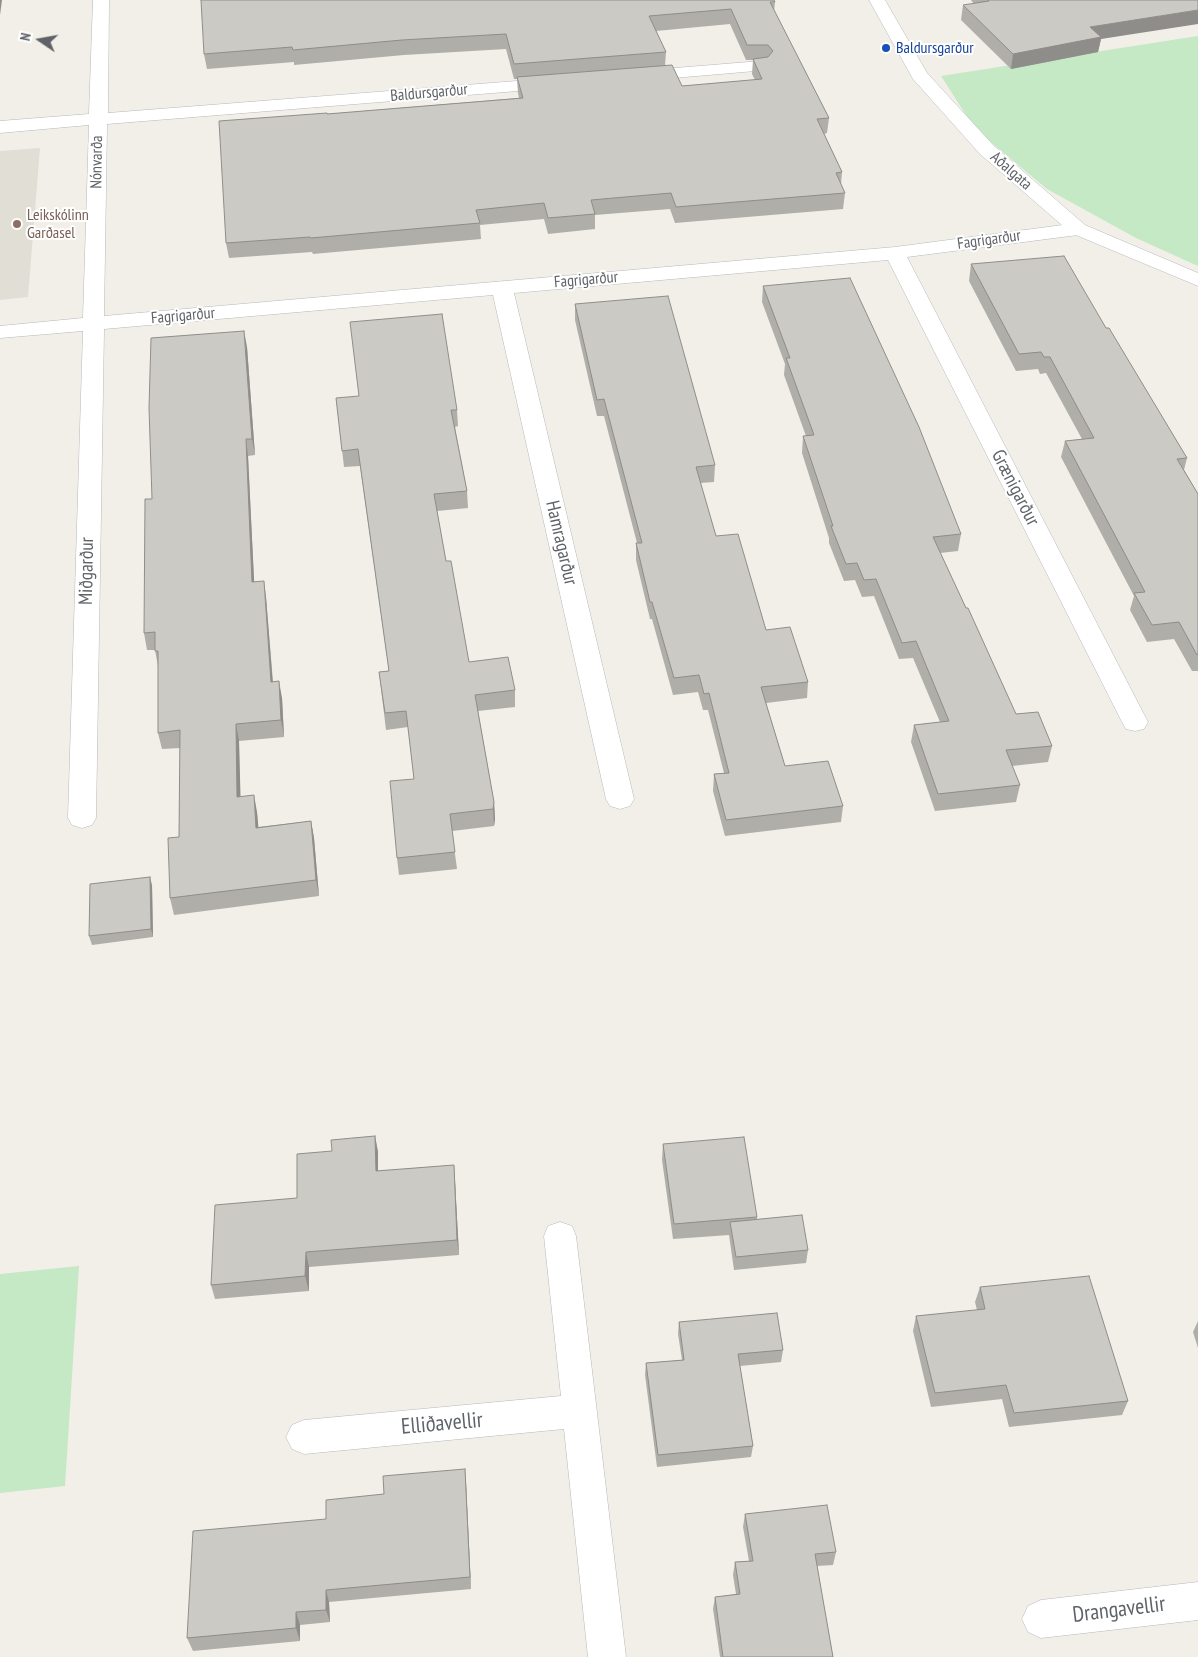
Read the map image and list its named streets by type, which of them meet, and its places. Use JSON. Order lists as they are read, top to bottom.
{
  "streets": {
    "street": [
      "Baldursgarður",
      "Nónvarða",
      "Aðalgata",
      "Fagrigarður",
      "Grænigarður",
      "Hamragarður",
      "Miðgarður",
      "Elliðavellir",
      "Drangavellir"
    ]
  },
  "crossings": [
    ["Baldursgarður", "Nónvarða"],
    ["Nónvarða", "Fagrigarður"],
    ["Nónvarða", "Miðgarður"],
    ["Aðalgata", "Fagrigarður"],
    ["Fagrigarður", "Grænigarður"],
    ["Fagrigarður", "Hamragarður"],
    ["Fagrigarður", "Miðgarður"]
  ],
  "places": ["Baldursgarður", "Leikskólinn Garðasel"],
  "north": "left"
}
